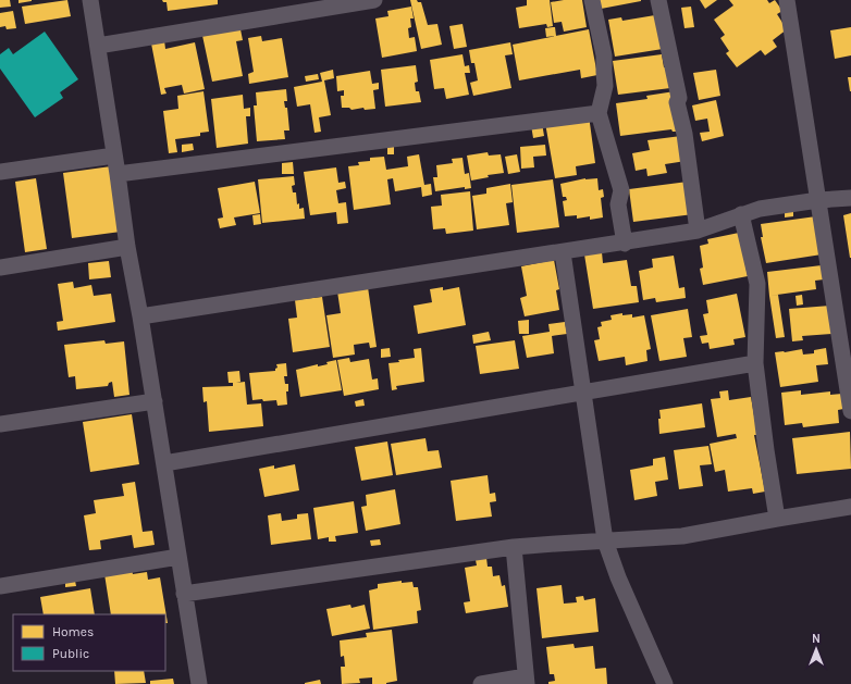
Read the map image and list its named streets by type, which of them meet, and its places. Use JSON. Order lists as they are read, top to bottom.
{
  "legend": ["Homes", "Public"],
  "north": "top"
}
